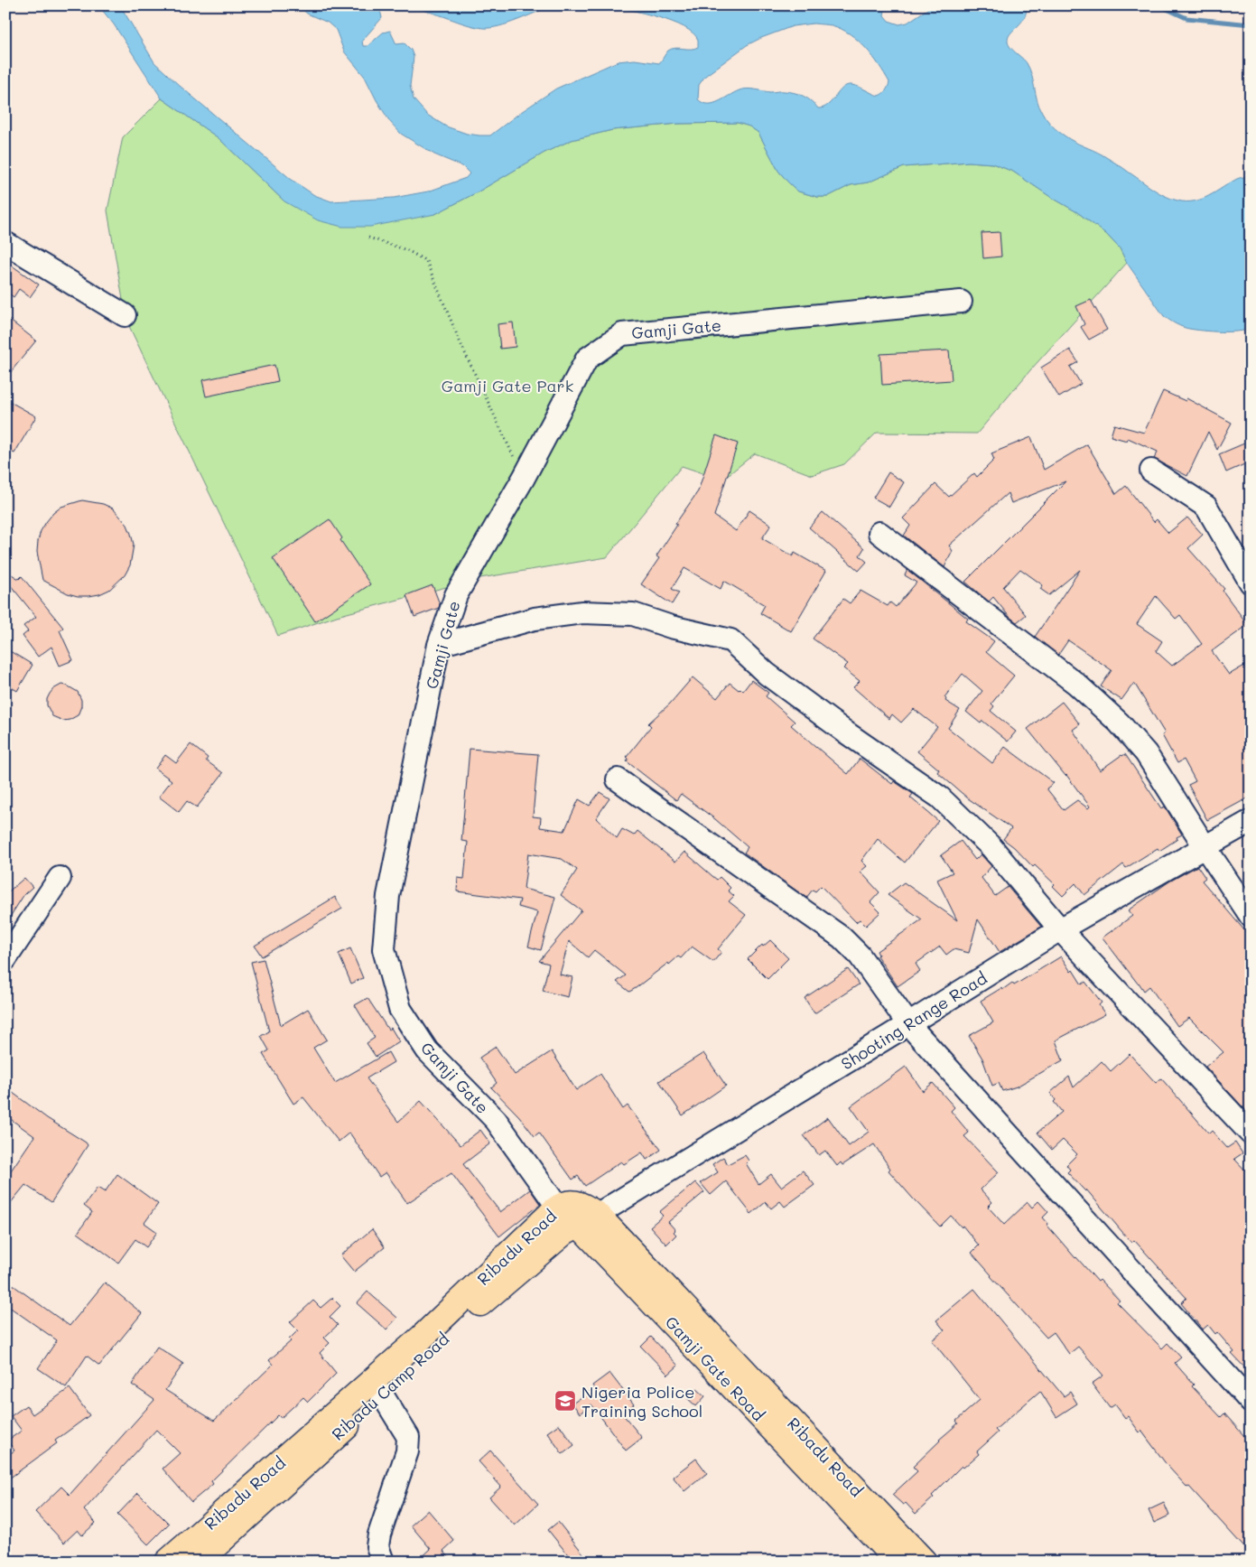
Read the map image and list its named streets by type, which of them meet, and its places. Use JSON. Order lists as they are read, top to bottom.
{
  "streets": {
    "main road": ["Ribadu Road", "Gamji Gate Road", "Ribadu Camp Road"],
    "street": ["Gamji Gate", "Shooting Range Road"]
  },
  "crossings": [
    ["Gamji Gate", "Ribadu Road"],
    ["Shooting Range Road", "Ribadu Road"],
    ["Shooting Range Road", "Gamji Gate Road"],
    ["Shooting Range Road", "Ribadu Camp Road"],
    ["Ribadu Road", "Gamji Gate Road"],
    ["Ribadu Road", "Ribadu Camp Road"],
    ["Gamji Gate Road", "Ribadu Camp Road"]
  ],
  "parks": ["Gamji Gate Park"],
  "places": {
    "school or university": ["Nigeria Police Training School"]
  }
}
